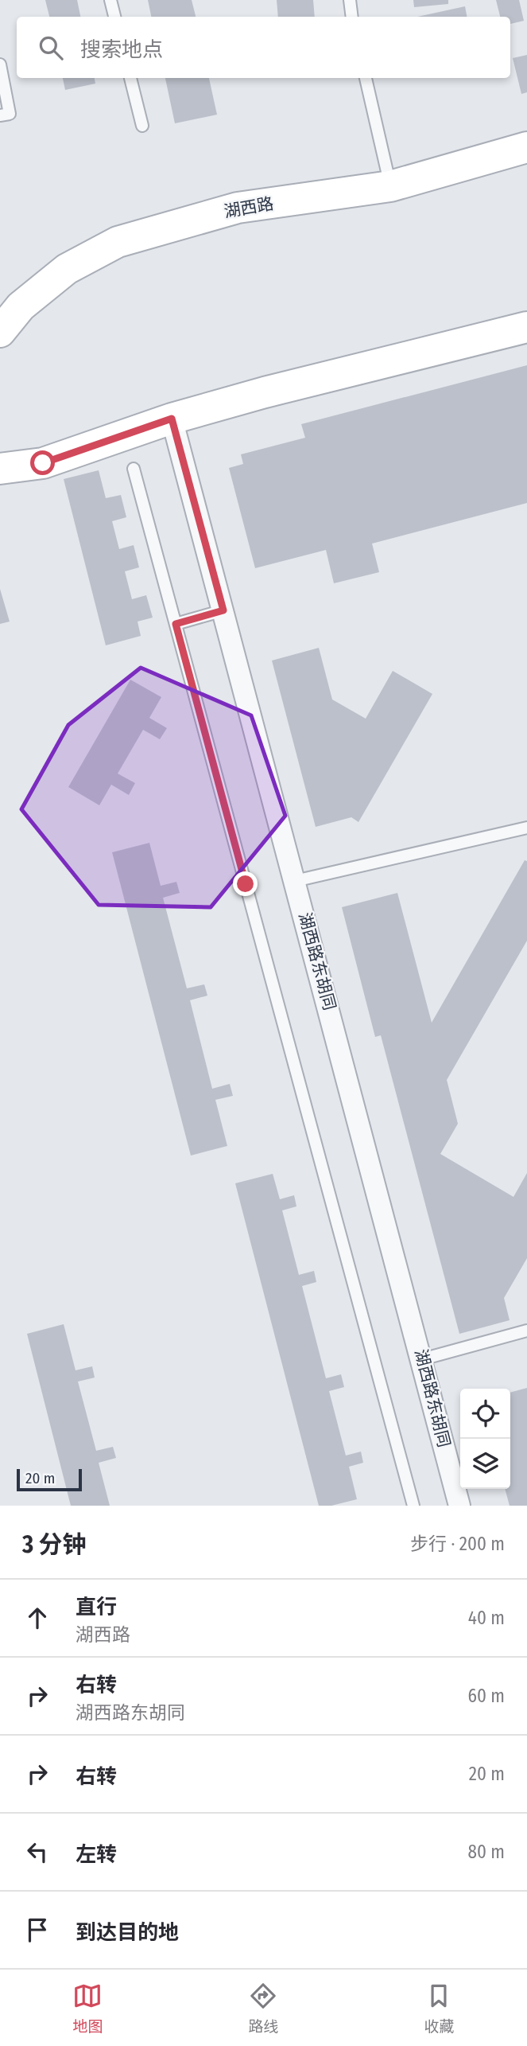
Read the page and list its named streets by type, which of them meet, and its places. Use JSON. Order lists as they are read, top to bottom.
{
  "streets": {
    "main road": ["湖西路"],
    "street": ["湖西路东胡同"]
  },
  "scale_bar": "20 m",
  "page": {
    "search": "搜索地点",
    "scale": "20 m",
    "heading": ["3 分钟", "步行 · 200 m"],
    "list": [
      ["直行", "湖西路", "40 m"],
      ["右转", "湖西路东胡同", "60 m"],
      ["右转", "20 m"],
      ["左转", "80 m"],
      "到达目的地"
    ],
    "nav": ["地图", "路线", "收藏"]
  }
}
